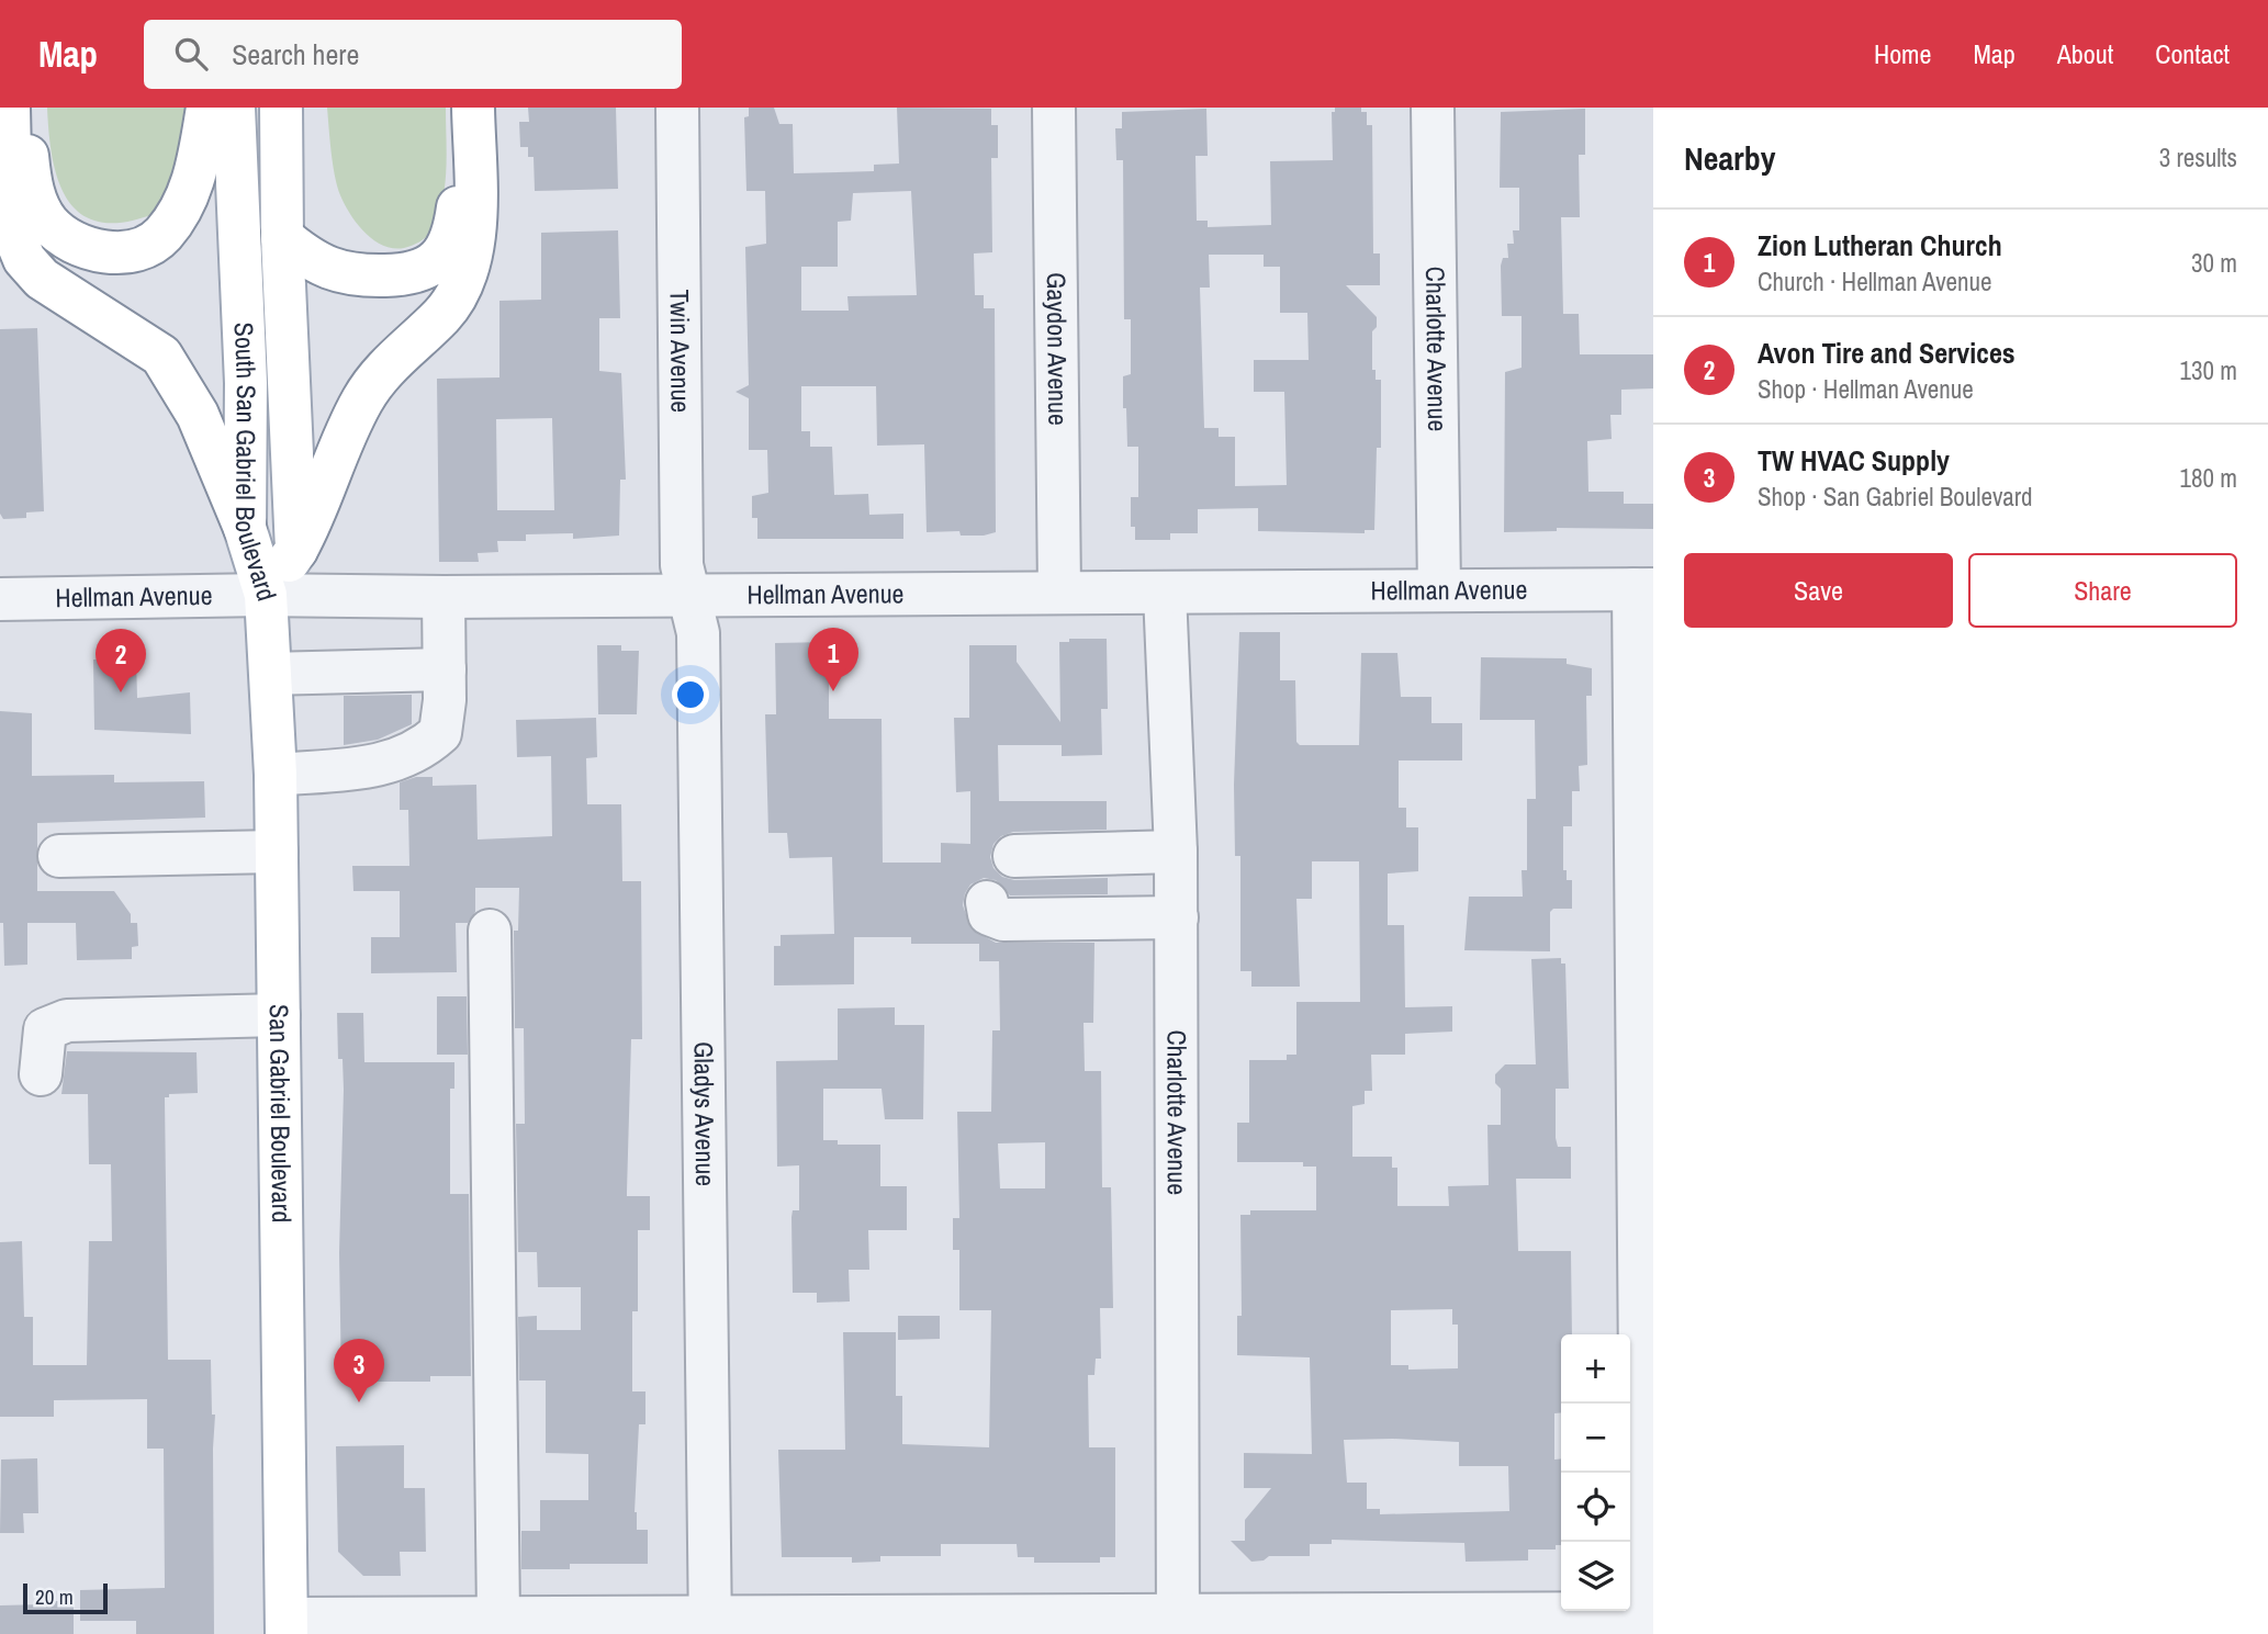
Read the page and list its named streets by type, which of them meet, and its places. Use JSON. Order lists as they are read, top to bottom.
{
  "streets": {
    "main road": ["South San Gabriel Boulevard", "San Gabriel Boulevard"],
    "street": [
      "Charlotte Avenue",
      "Gaydon Avenue",
      "Twin Avenue",
      "Hellman Avenue",
      "Gladys Avenue"
    ]
  },
  "crossings": [
    ["Charlotte Avenue", "Hellman Avenue"],
    ["Gaydon Avenue", "Hellman Avenue"],
    ["Twin Avenue", "Hellman Avenue"],
    ["Twin Avenue", "Gladys Avenue"],
    ["South San Gabriel Boulevard", "Hellman Avenue"],
    ["South San Gabriel Boulevard", "San Gabriel Boulevard"],
    ["Hellman Avenue", "San Gabriel Boulevard"],
    ["Hellman Avenue", "Gladys Avenue"]
  ],
  "scale_bar": "20 m",
  "page": {
    "header": "Map",
    "search": "Search here",
    "nav": [
      "Home",
      "Map",
      "About",
      "Contact"
    ],
    "heading": ["Nearby", "3 results"],
    "list": [
      {
        "mark": "1",
        "name": "Zion Lutheran Church",
        "note": "Church · Hellman Avenue",
        "value": "30 m"
      },
      {
        "mark": "2",
        "name": "Avon Tire and Services",
        "note": "Shop · Hellman Avenue",
        "value": "130 m"
      },
      {
        "mark": "3",
        "name": "TW HVAC Supply",
        "note": "Shop · San Gabriel Boulevard",
        "value": "180 m"
      }
    ],
    "buttons": ["Save", "Share"],
    "pins": ["1", "2", "3"],
    "map_buttons": ["+", "−"],
    "scale": "20 m"
  }
}
